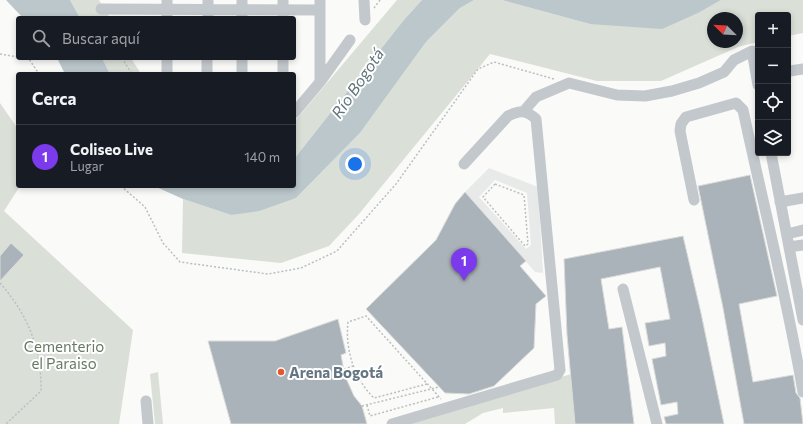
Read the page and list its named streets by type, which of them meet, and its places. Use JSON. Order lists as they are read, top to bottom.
{
  "water": ["Río Bogotá"],
  "parks": ["Cementerio el Paraiso"],
  "places": ["Arena Bogotá"],
  "north": "top left",
  "page": {
    "map_buttons": ["+", "−"],
    "search": "Buscar aquí",
    "heading": "Cerca",
    "list": [
      {
        "mark": "1",
        "name": "Coliseo Live",
        "note": "Lugar",
        "value": "140 m"
      }
    ],
    "pins": "1"
  }
}
